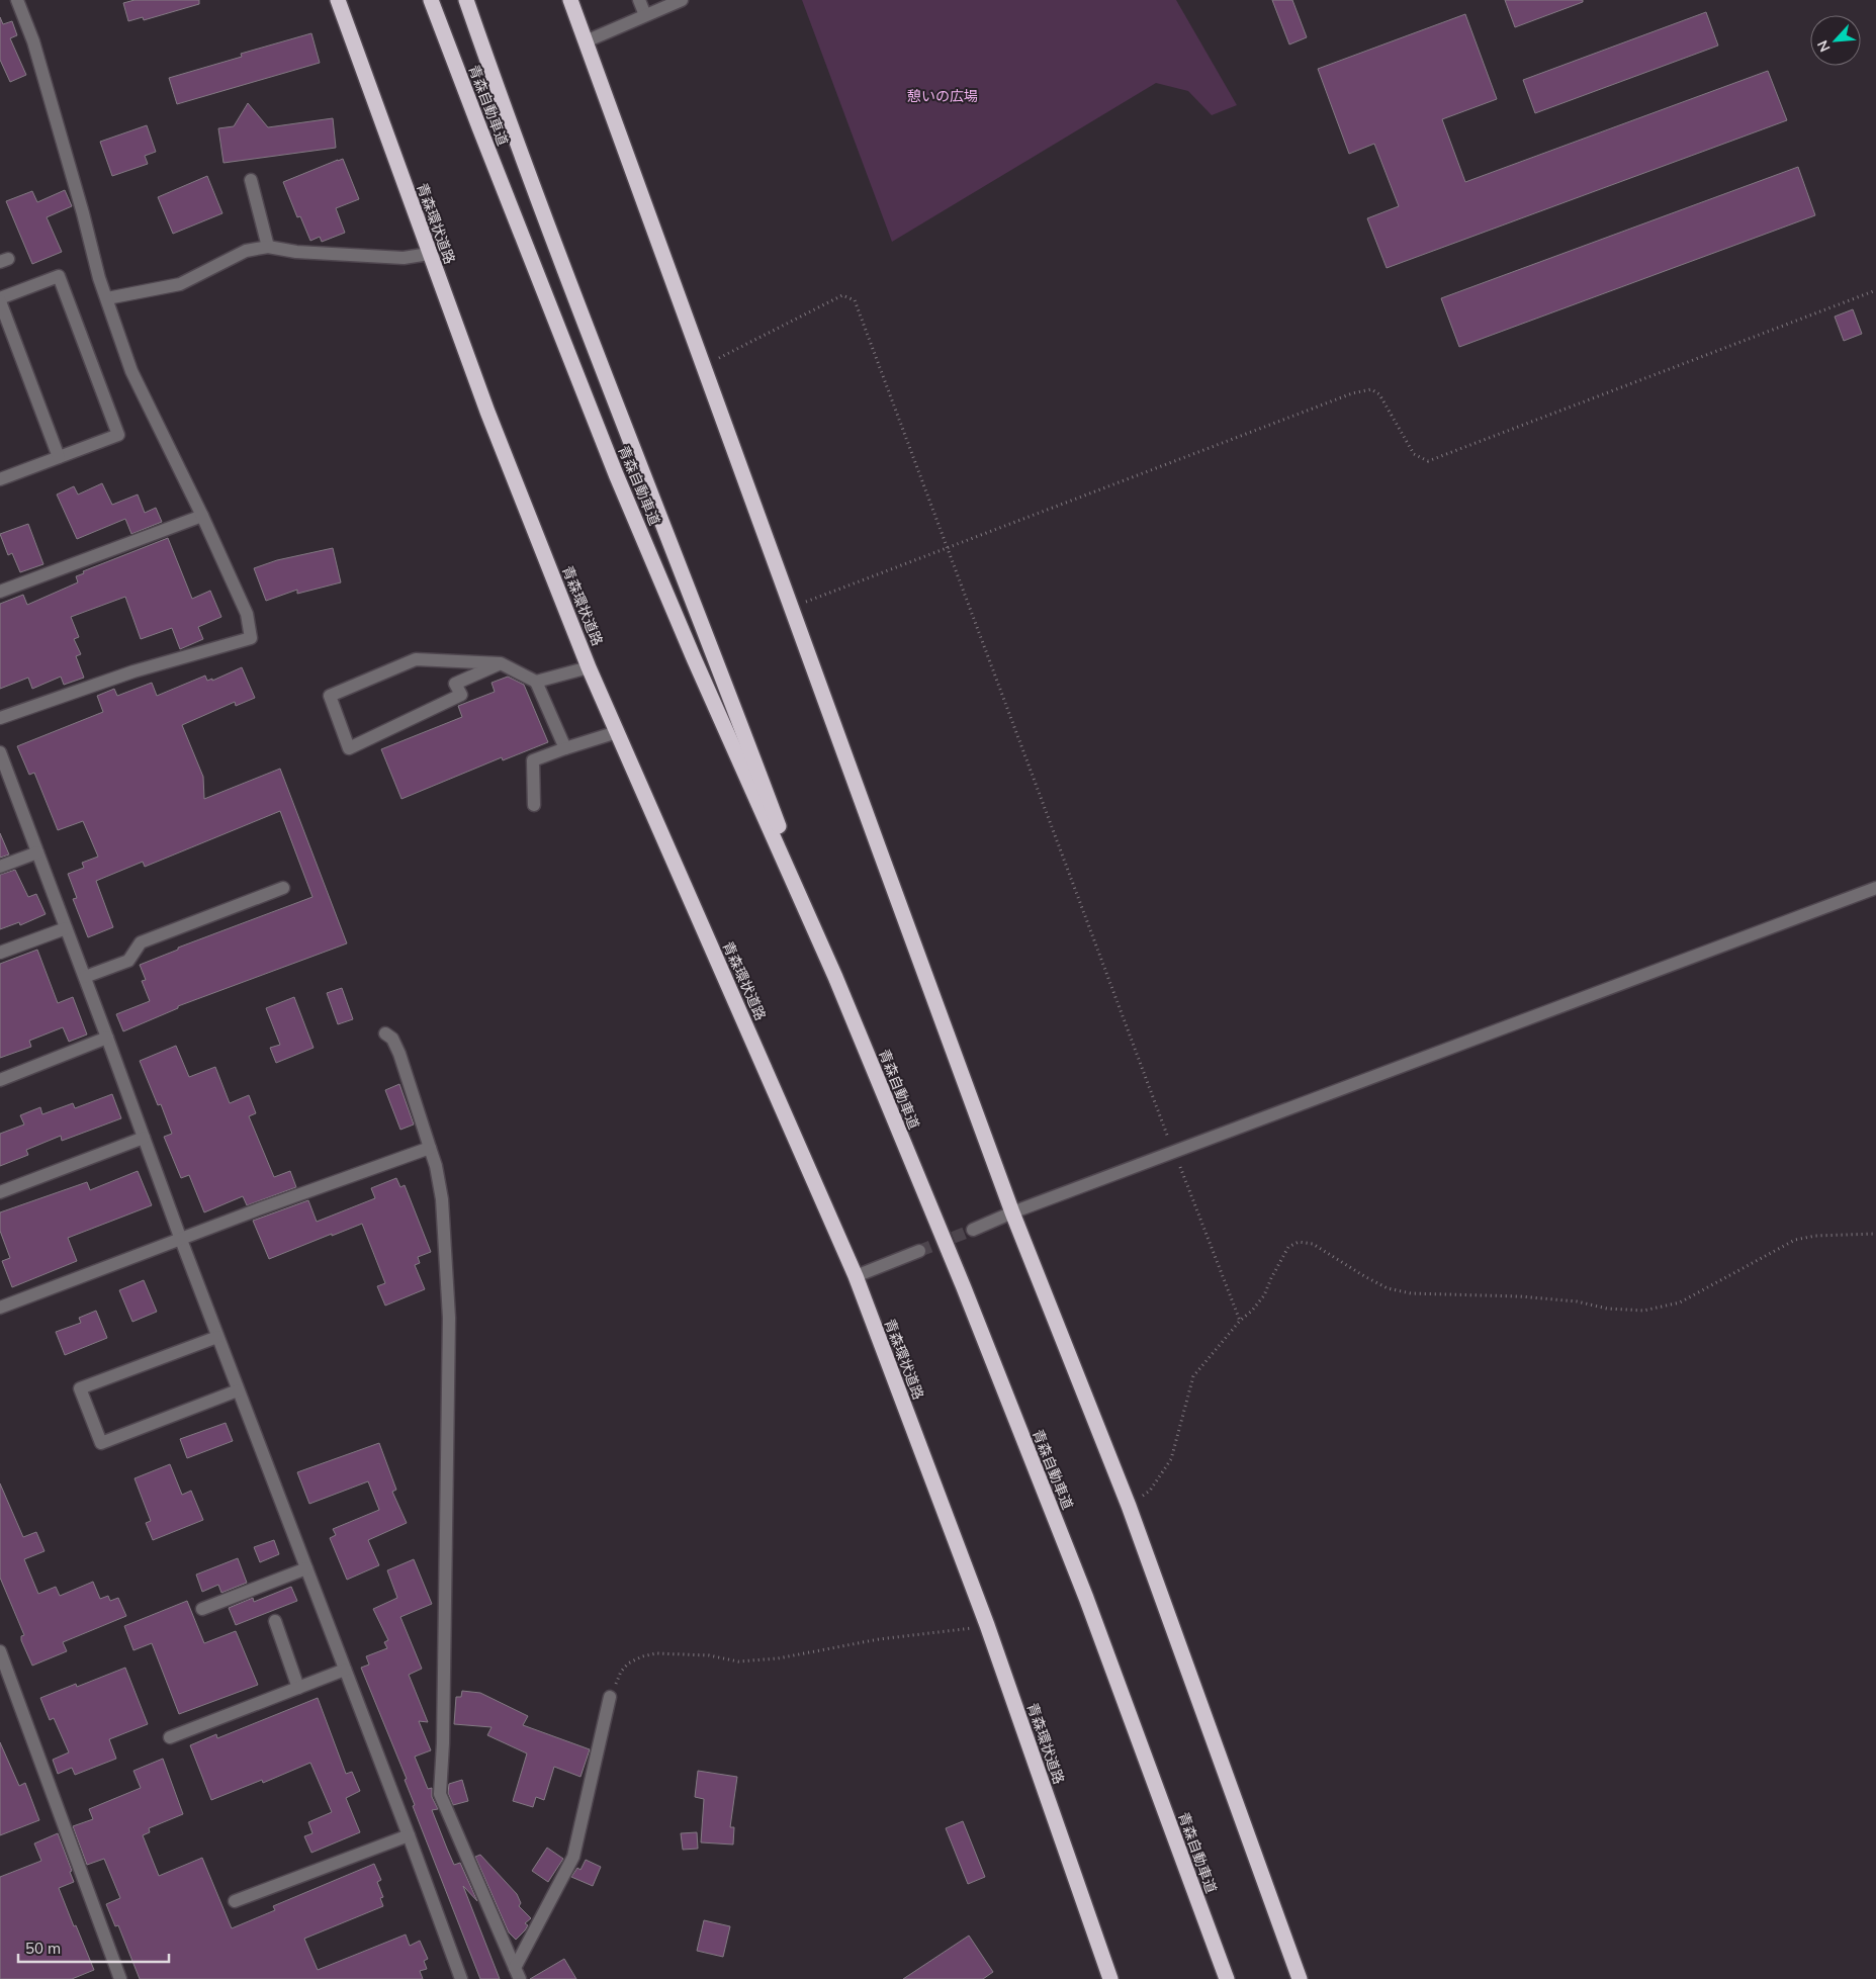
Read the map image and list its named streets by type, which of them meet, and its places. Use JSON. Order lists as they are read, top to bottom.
{
  "streets": {
    "highway": ["青森自動車道", "青森環状道路"]
  },
  "parks": ["憩いの広場"],
  "scale_bar": "50 m",
  "north": "bottom left"
}
